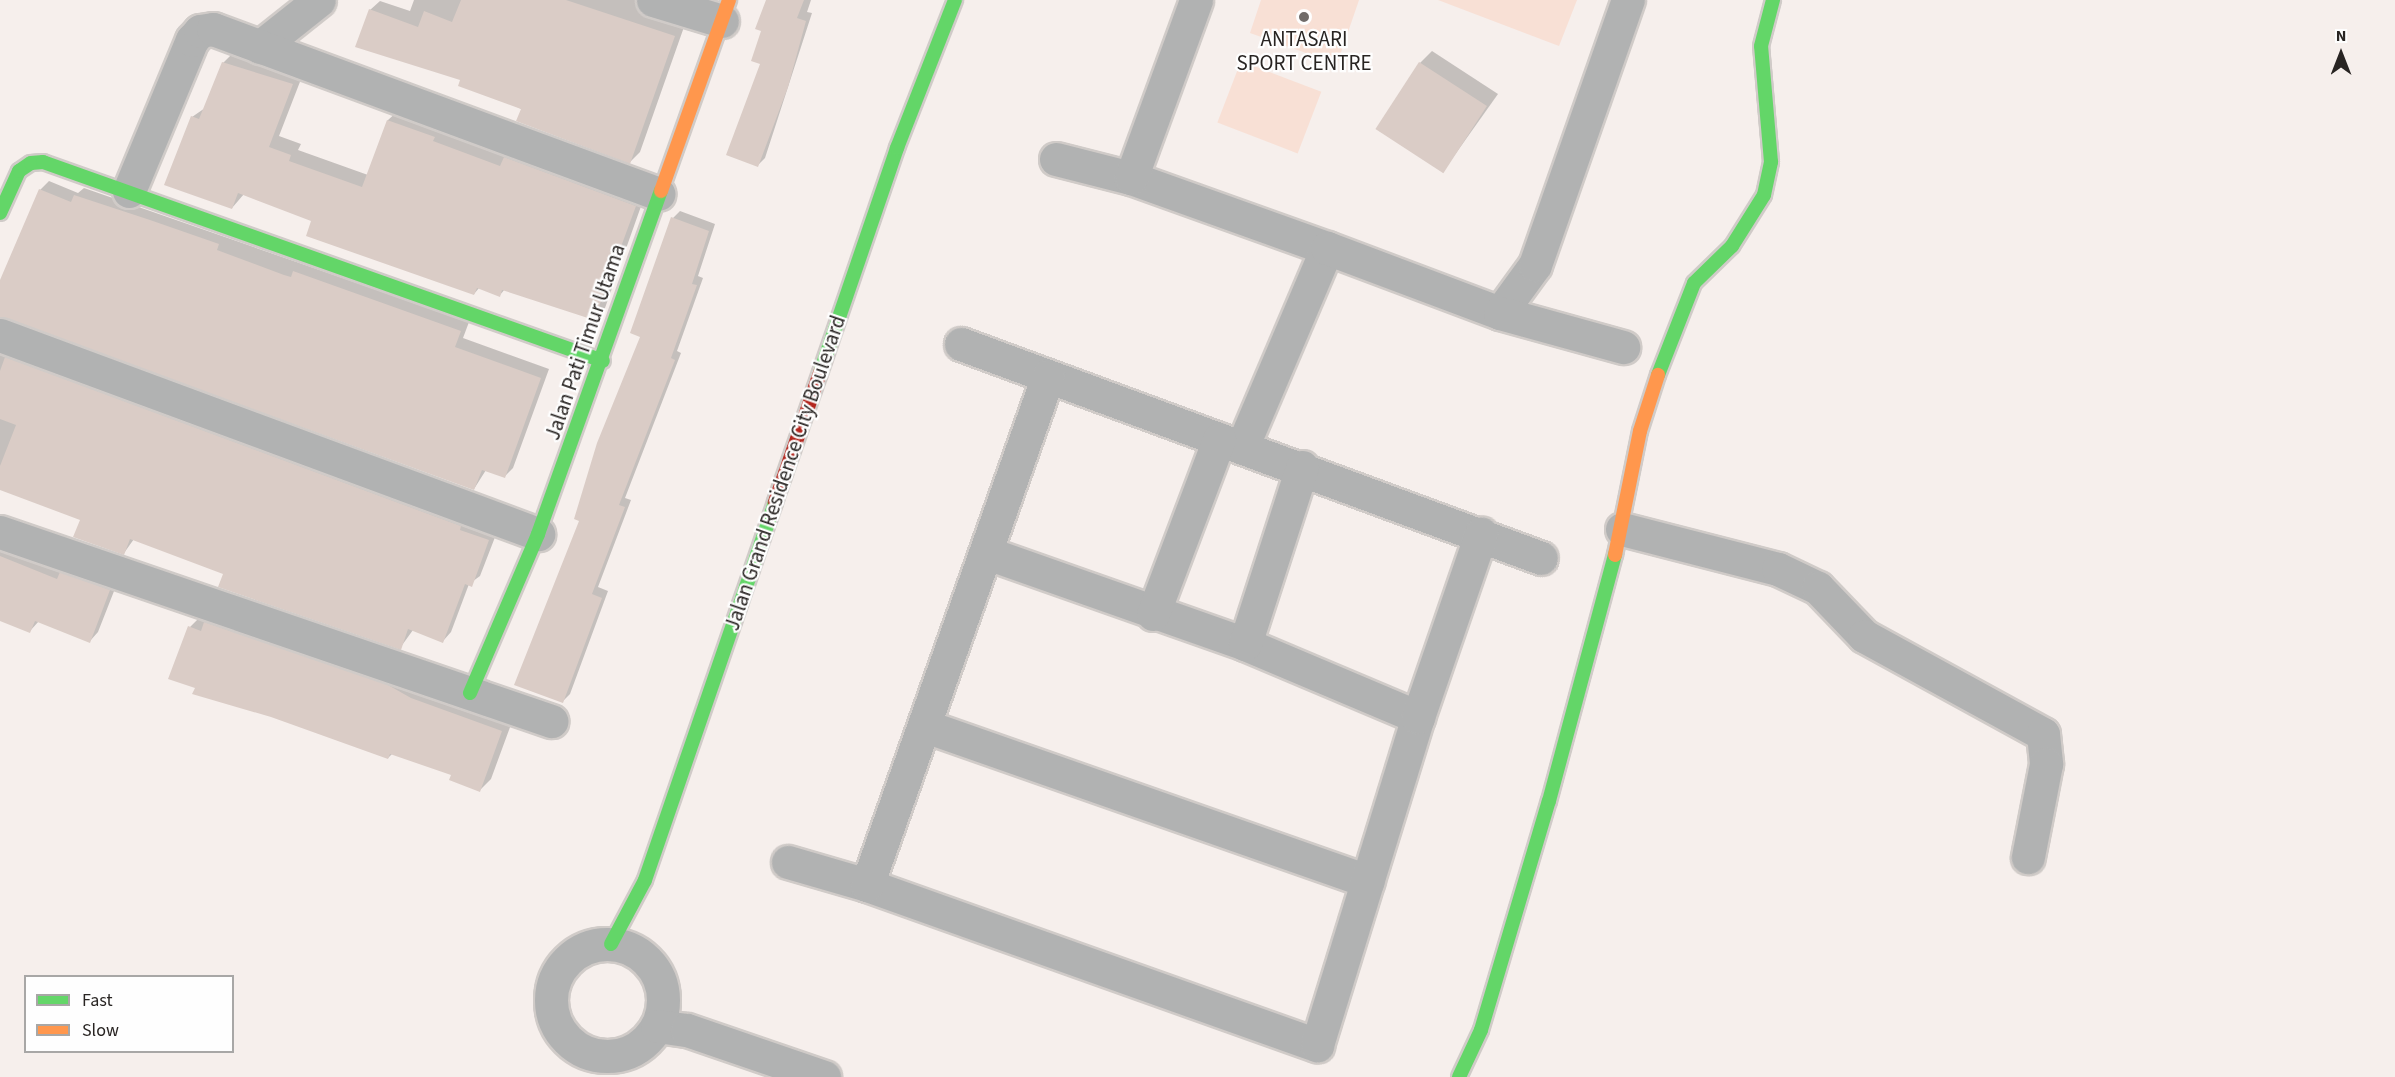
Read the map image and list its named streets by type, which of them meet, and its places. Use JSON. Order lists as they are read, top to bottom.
{
  "streets": {
    "street": ["Jalan Pati Timur Utama", "Jalan Grand Residence City Boulevard"]
  },
  "places": ["ANTASARI SPORT CENTRE"],
  "legend": ["Fast", "Slow"],
  "north": "top"
}
